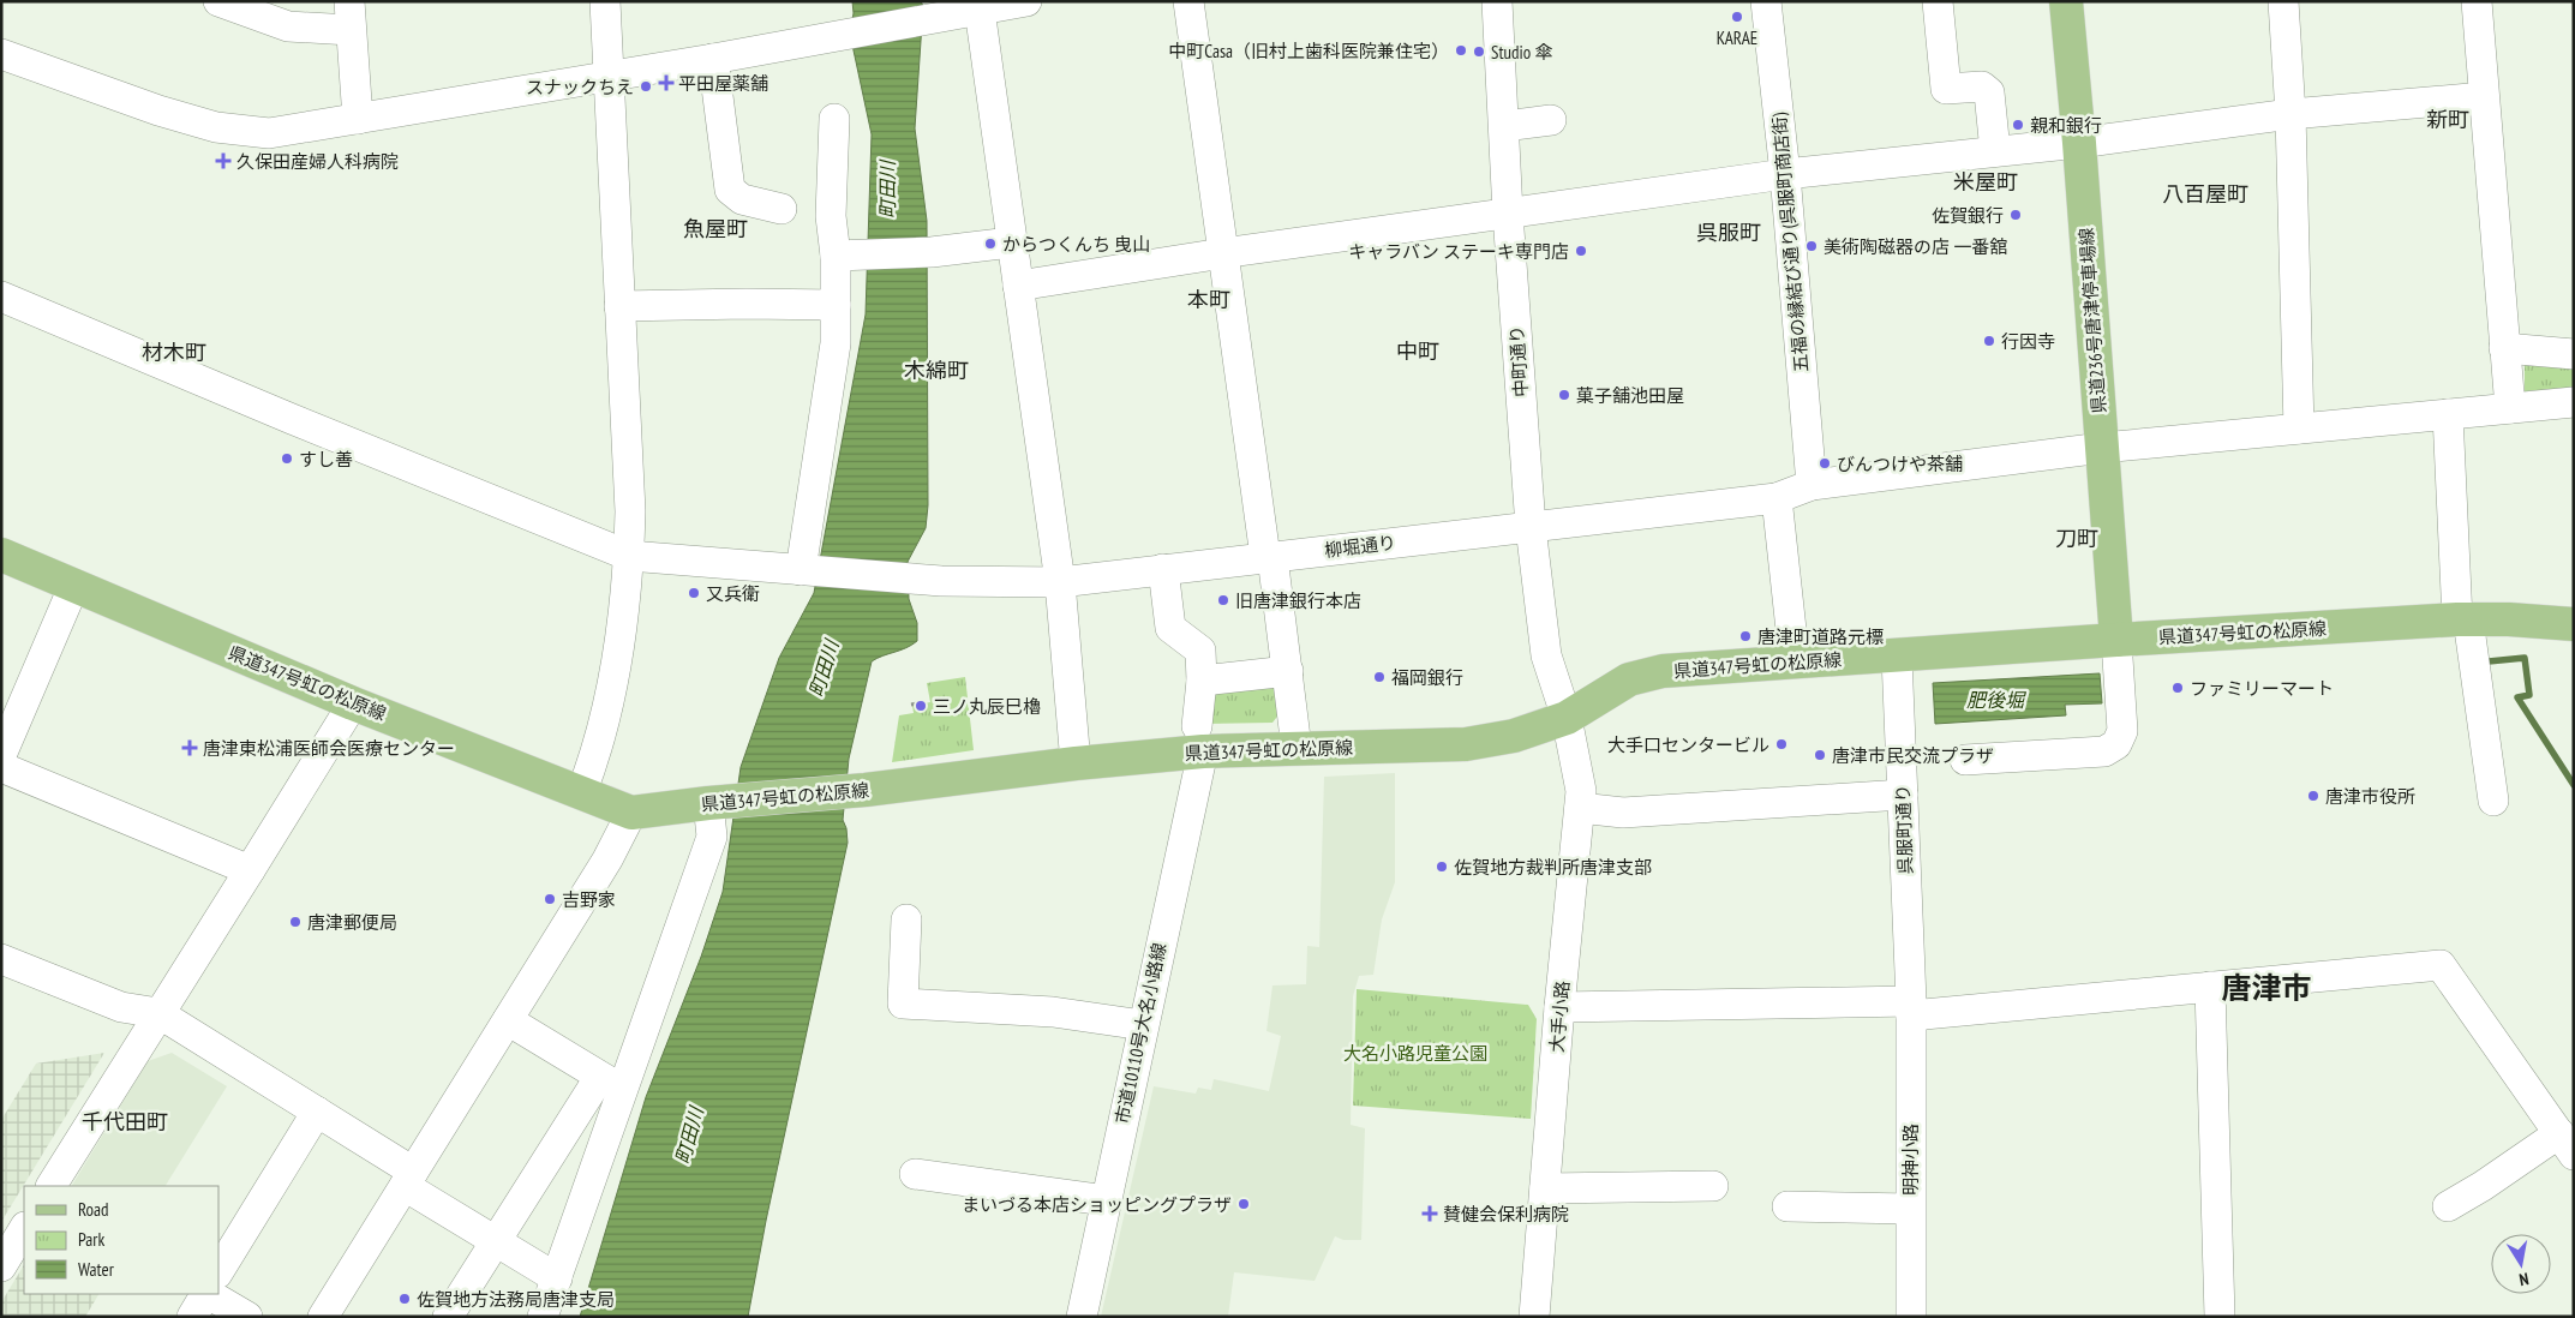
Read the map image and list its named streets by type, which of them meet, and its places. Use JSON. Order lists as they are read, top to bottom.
{
  "streets": {
    "main road": ["県道236号唐津停車場線", "県道347号虹の松原線"],
    "street": [
      "五福の縁結び通り(呉服町商店街)",
      "中町通り",
      "柳堀通り",
      "呉服町通り",
      "大手小路",
      "市道10110号大名小路線",
      "明神小路"
    ]
  },
  "crossings": [
    ["五福の縁結び通り(呉服町商店街)", "柳堀通り"],
    ["県道236号唐津停車場線", "柳堀通り"],
    ["県道236号唐津停車場線", "県道347号虹の松原線"],
    ["中町通り", "柳堀通り"],
    ["中町通り", "県道347号虹の松原線"],
    ["中町通り", "大手小路"],
    ["柳堀通り", "市道10110号大名小路線"],
    ["県道347号虹の松原線", "呉服町通り"],
    ["県道347号虹の松原線", "大手小路"],
    ["県道347号虹の松原線", "市道10110号大名小路線"],
    ["呉服町通り", "明神小路"]
  ],
  "districts": [
    "新町",
    "米屋町",
    "八百屋町",
    "魚屋町",
    "呉服町",
    "本町",
    "中町",
    "材木町",
    "木綿町",
    "刀町",
    "唐津市",
    "千代田町"
  ],
  "water": ["町田川", "肥後堀"],
  "parks": ["大名小路児童公園"],
  "places": {
    "other": [
      "KARAE",
      "中町Casa（旧村上歯科医院兼住宅）",
      "Studio 傘",
      "スナックちえ",
      "親和銀行",
      "佐賀銀行",
      "からつくんち 曳山",
      "美術陶磁器の店 一番舘",
      "キャラバン ステーキ専門店",
      "行因寺",
      "菓子舗池田屋",
      "すし善",
      "びんつけや茶舗",
      "又兵衛",
      "旧唐津銀行本店",
      "唐津町道路元標",
      "福岡銀行",
      "ファミリーマート",
      "三ノ丸辰巳櫓",
      "大手口センタービル",
      "唐津市民交流プラザ",
      "唐津市役所",
      "佐賀地方裁判所唐津支部",
      "吉野家",
      "唐津郵便局",
      "まいづる本店ショッピングプラザ",
      "佐賀地方法務局唐津支局"
    ],
    "health": [
      "平田屋薬舗",
      "久保田産婦人科病院",
      "唐津東松浦医師会医療センター",
      "賛健会保利病院"
    ]
  },
  "legend": ["Road", "Park", "Water"],
  "north": "bottom"
}
